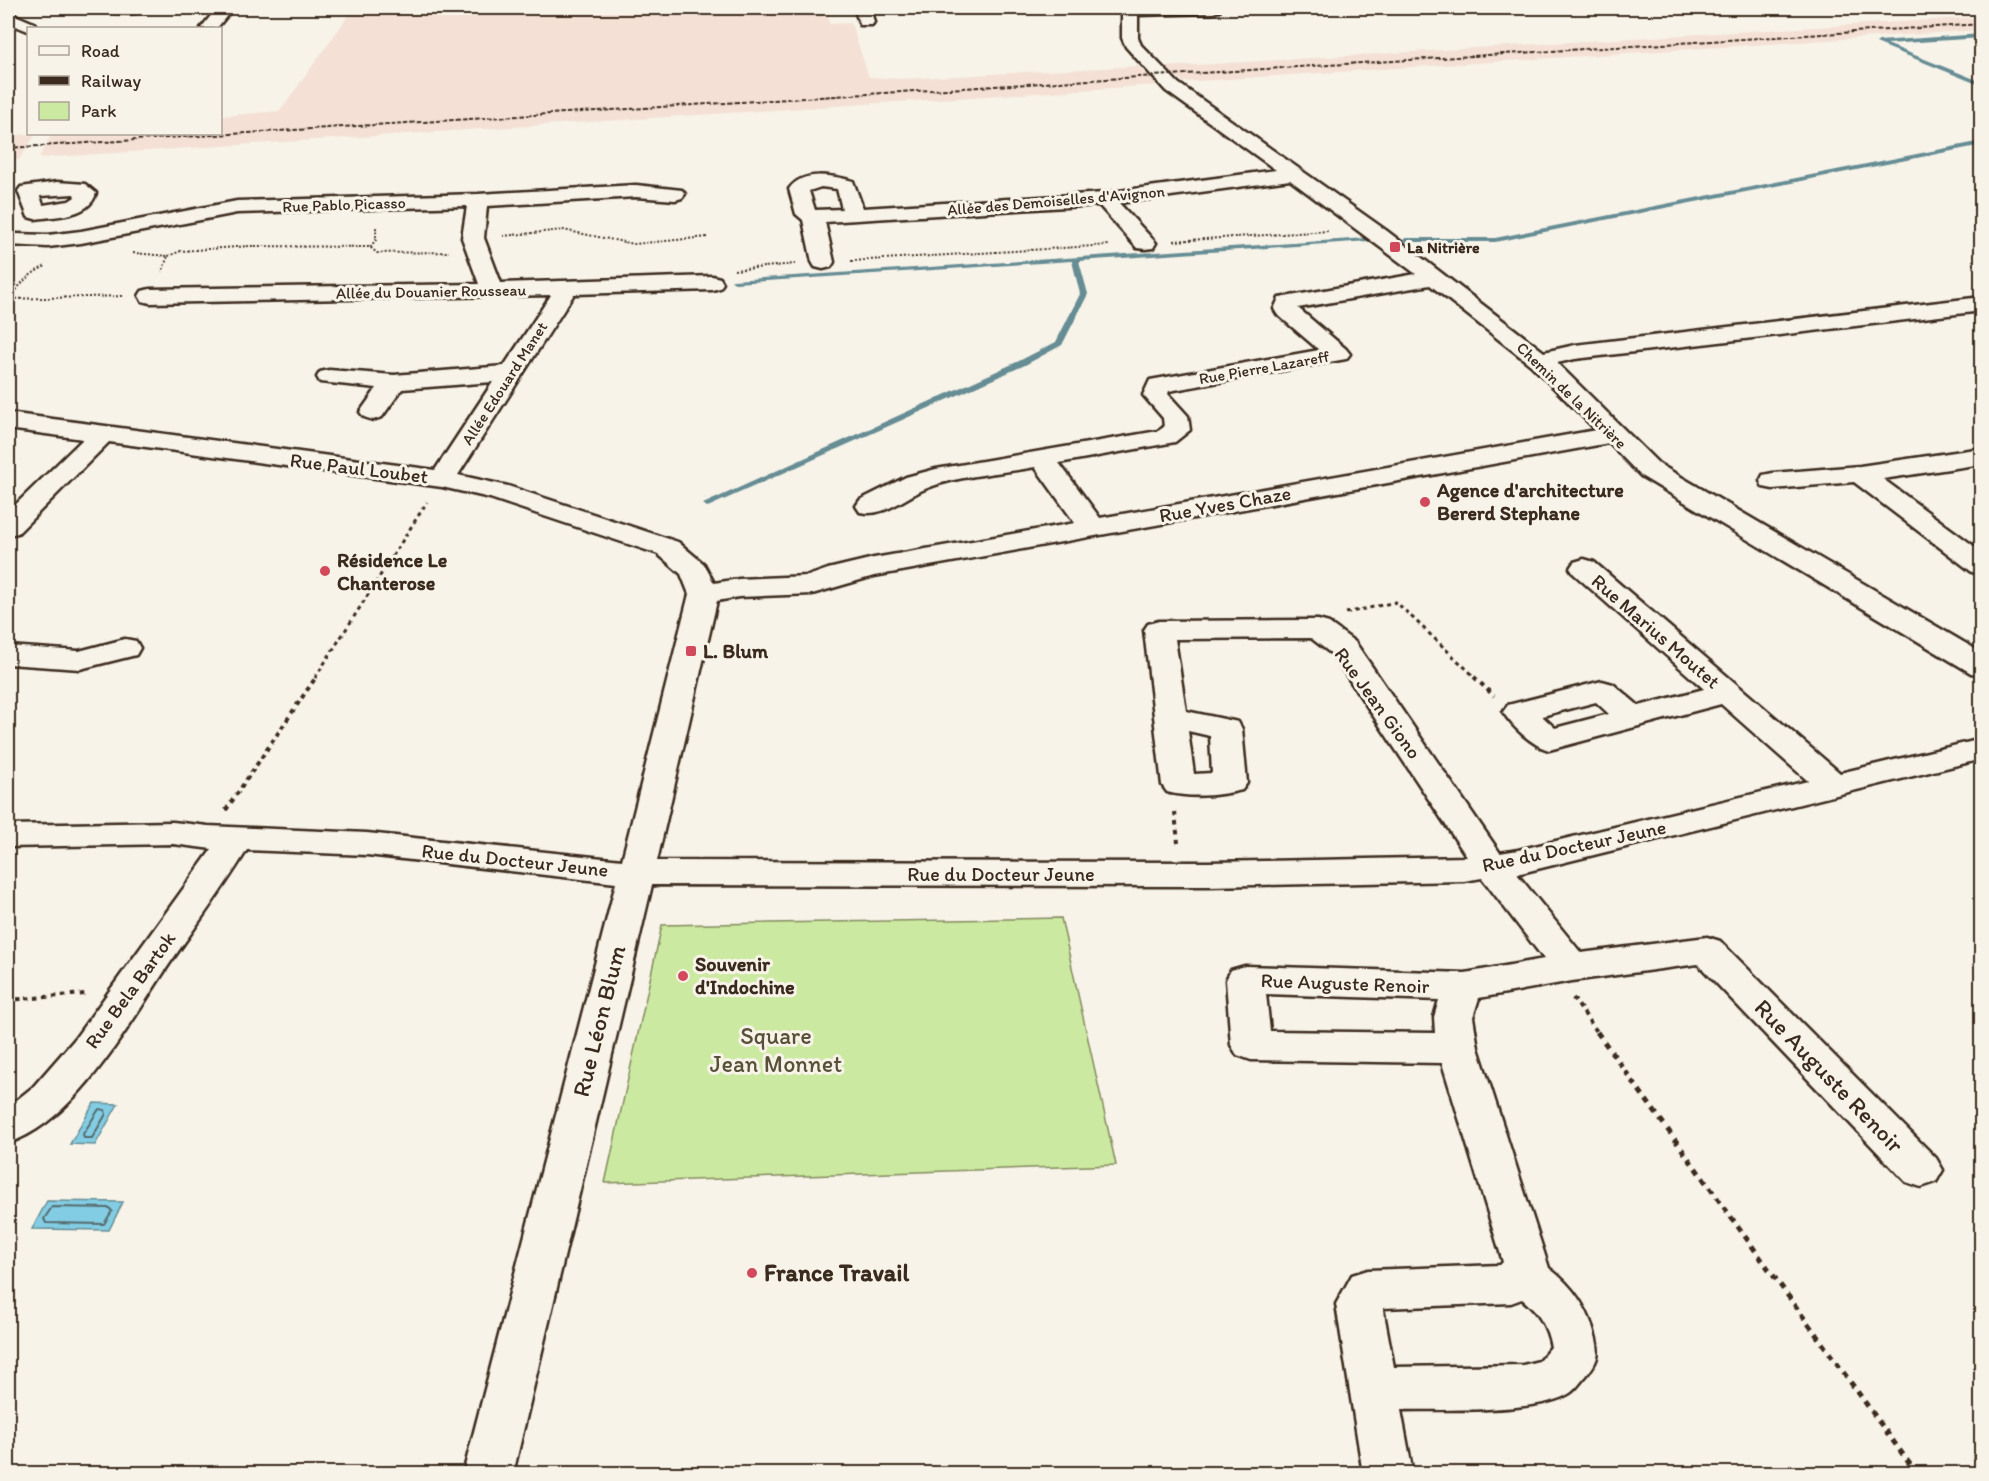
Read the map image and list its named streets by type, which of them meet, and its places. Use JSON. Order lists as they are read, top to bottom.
{
  "streets": {
    "street": [
      "Allée des Demoiselles d'Avignon",
      "Rue Pablo Picasso",
      "Allée du Douanier Rousseau",
      "Rue Pierre Lazareff",
      "Allée Edouard Manet",
      "Chemin de la Nitrière",
      "Rue Paul Loubet",
      "Rue Yves Chaze",
      "Rue Marius Moutet",
      "Rue Jean Giono",
      "Rue du Docteur Jeune",
      "Rue Auguste Renoir",
      "Rue Bela Bartok",
      "Rue Léon Blum"
    ]
  },
  "crossings": [
    ["Allée des Demoiselles d'Avignon", "Chemin de la Nitrière"],
    ["Allée du Douanier Rousseau", "Allée Edouard Manet"],
    ["Rue Pierre Lazareff", "Chemin de la Nitrière"],
    ["Allée Edouard Manet", "Rue Paul Loubet"],
    ["Chemin de la Nitrière", "Rue Yves Chaze"],
    ["Rue Paul Loubet", "Rue Yves Chaze"],
    ["Rue Paul Loubet", "Rue Léon Blum"],
    ["Rue Yves Chaze", "Rue Léon Blum"],
    ["Rue Marius Moutet", "Rue du Docteur Jeune"],
    ["Rue Jean Giono", "Rue du Docteur Jeune"],
    ["Rue du Docteur Jeune", "Rue Bela Bartok"],
    ["Rue du Docteur Jeune", "Rue Léon Blum"]
  ],
  "parks": ["Square Jean Monnet"],
  "places": {
    "transit": ["La Nitrière", "L. Blum"],
    "other": [
      "Agence d'architecture Bererd Stephane",
      "Résidence Le Chanterose",
      "Souvenir d'Indochine",
      "France Travail"
    ]
  },
  "legend": ["Road", "Railway", "Park"]
}
